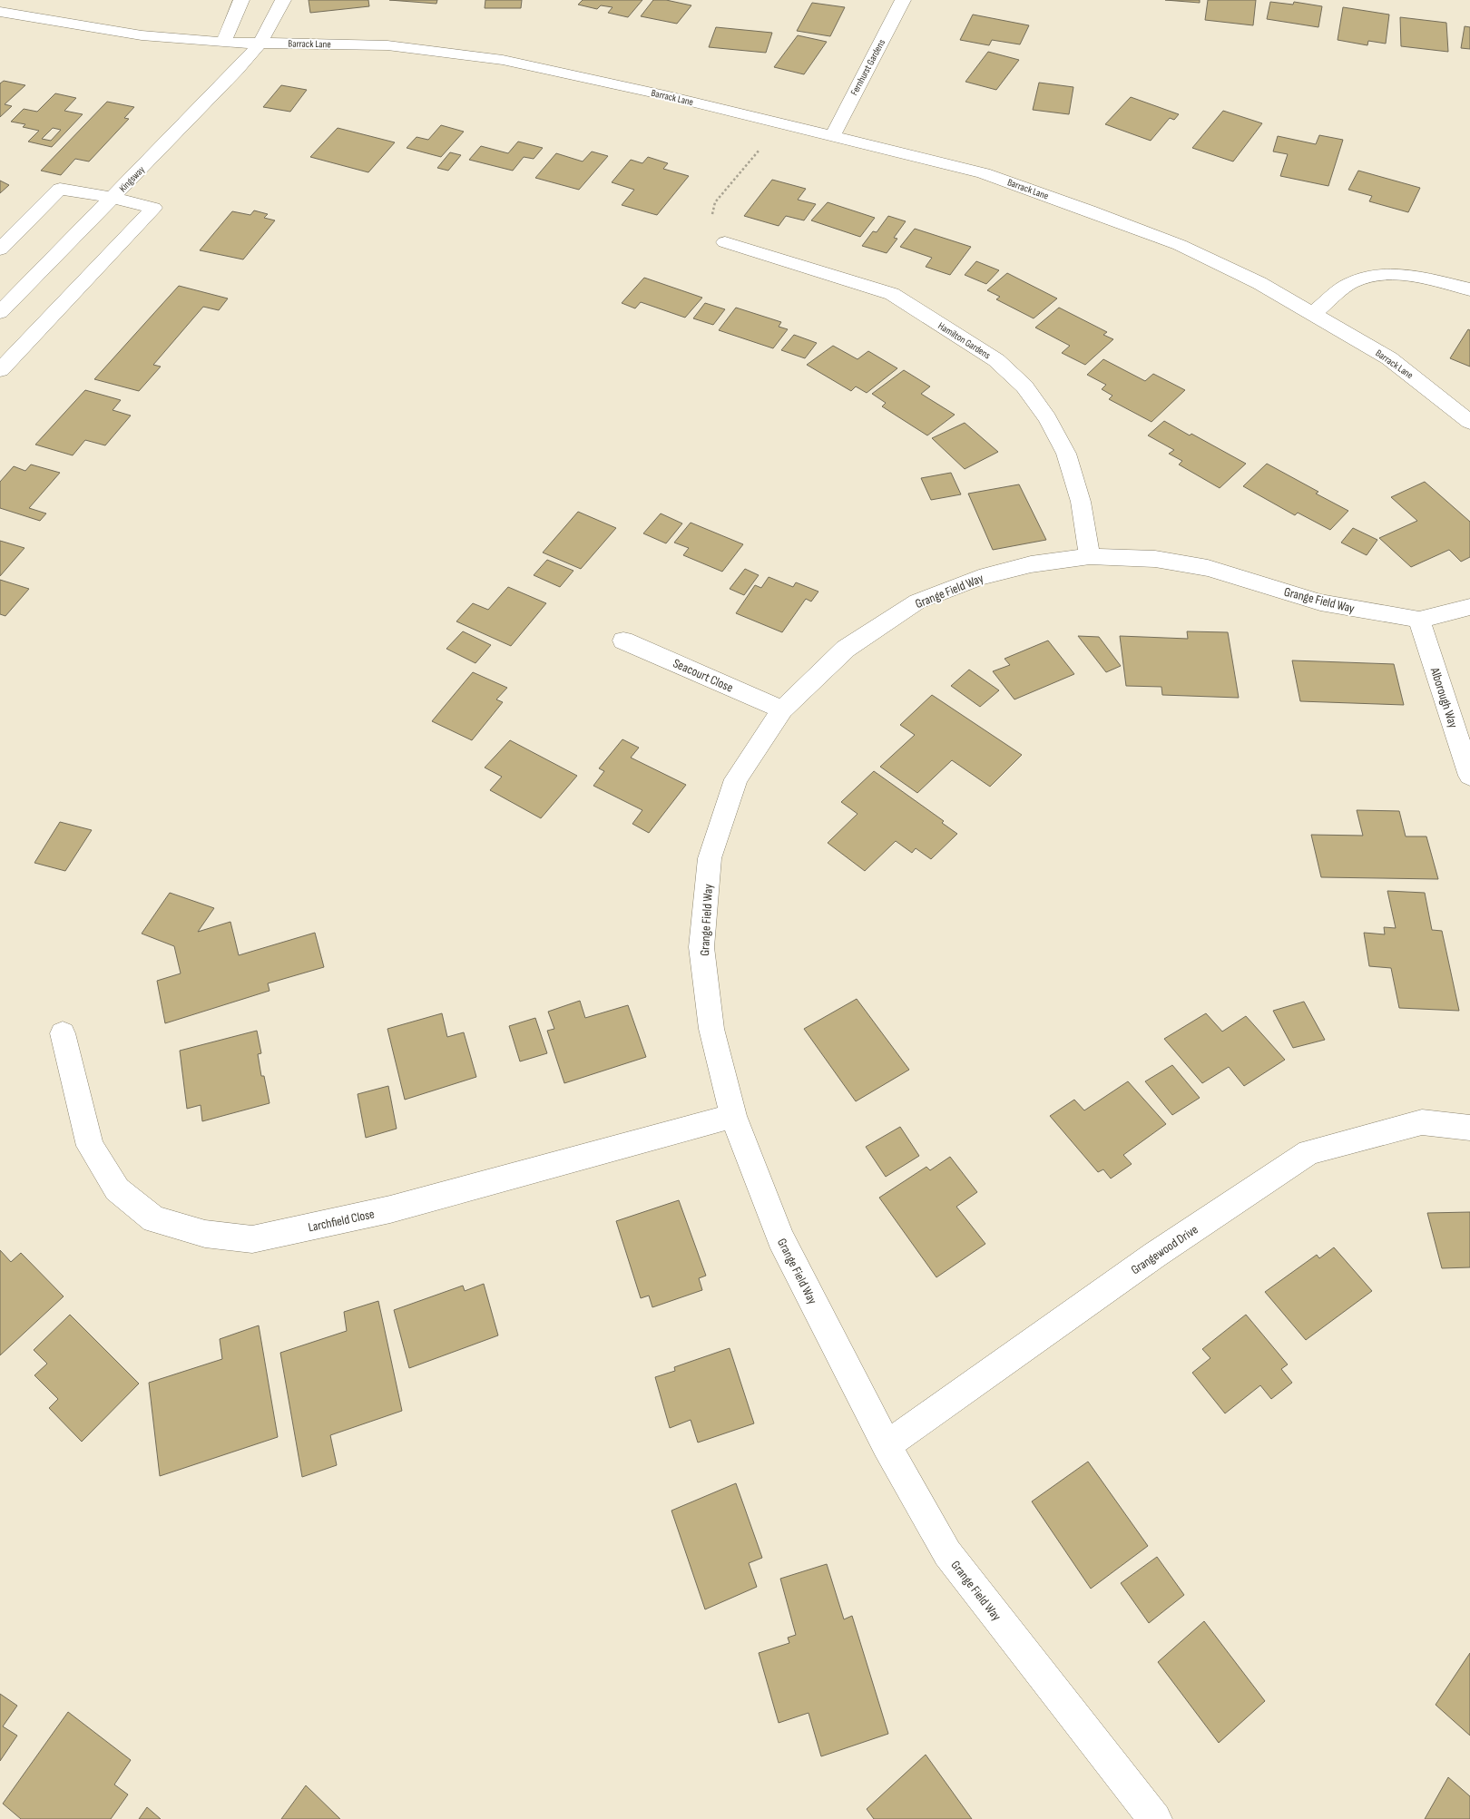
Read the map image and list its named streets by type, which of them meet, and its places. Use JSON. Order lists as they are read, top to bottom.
{
  "streets": {
    "street": [
      "Barrack Lane",
      "Fernhurst Gardens",
      "Kingsway",
      "Hamilton Gardens",
      "Grange Field Way",
      "Seacourt Close",
      "Alborough Way",
      "Larchfield Close",
      "Grangewood Drive"
    ]
  },
  "crossings": [
    ["Barrack Lane", "Fernhurst Gardens"],
    ["Barrack Lane", "Kingsway"],
    ["Hamilton Gardens", "Grange Field Way"],
    ["Grange Field Way", "Seacourt Close"],
    ["Grange Field Way", "Alborough Way"],
    ["Grange Field Way", "Larchfield Close"],
    ["Grange Field Way", "Grangewood Drive"]
  ]
}
